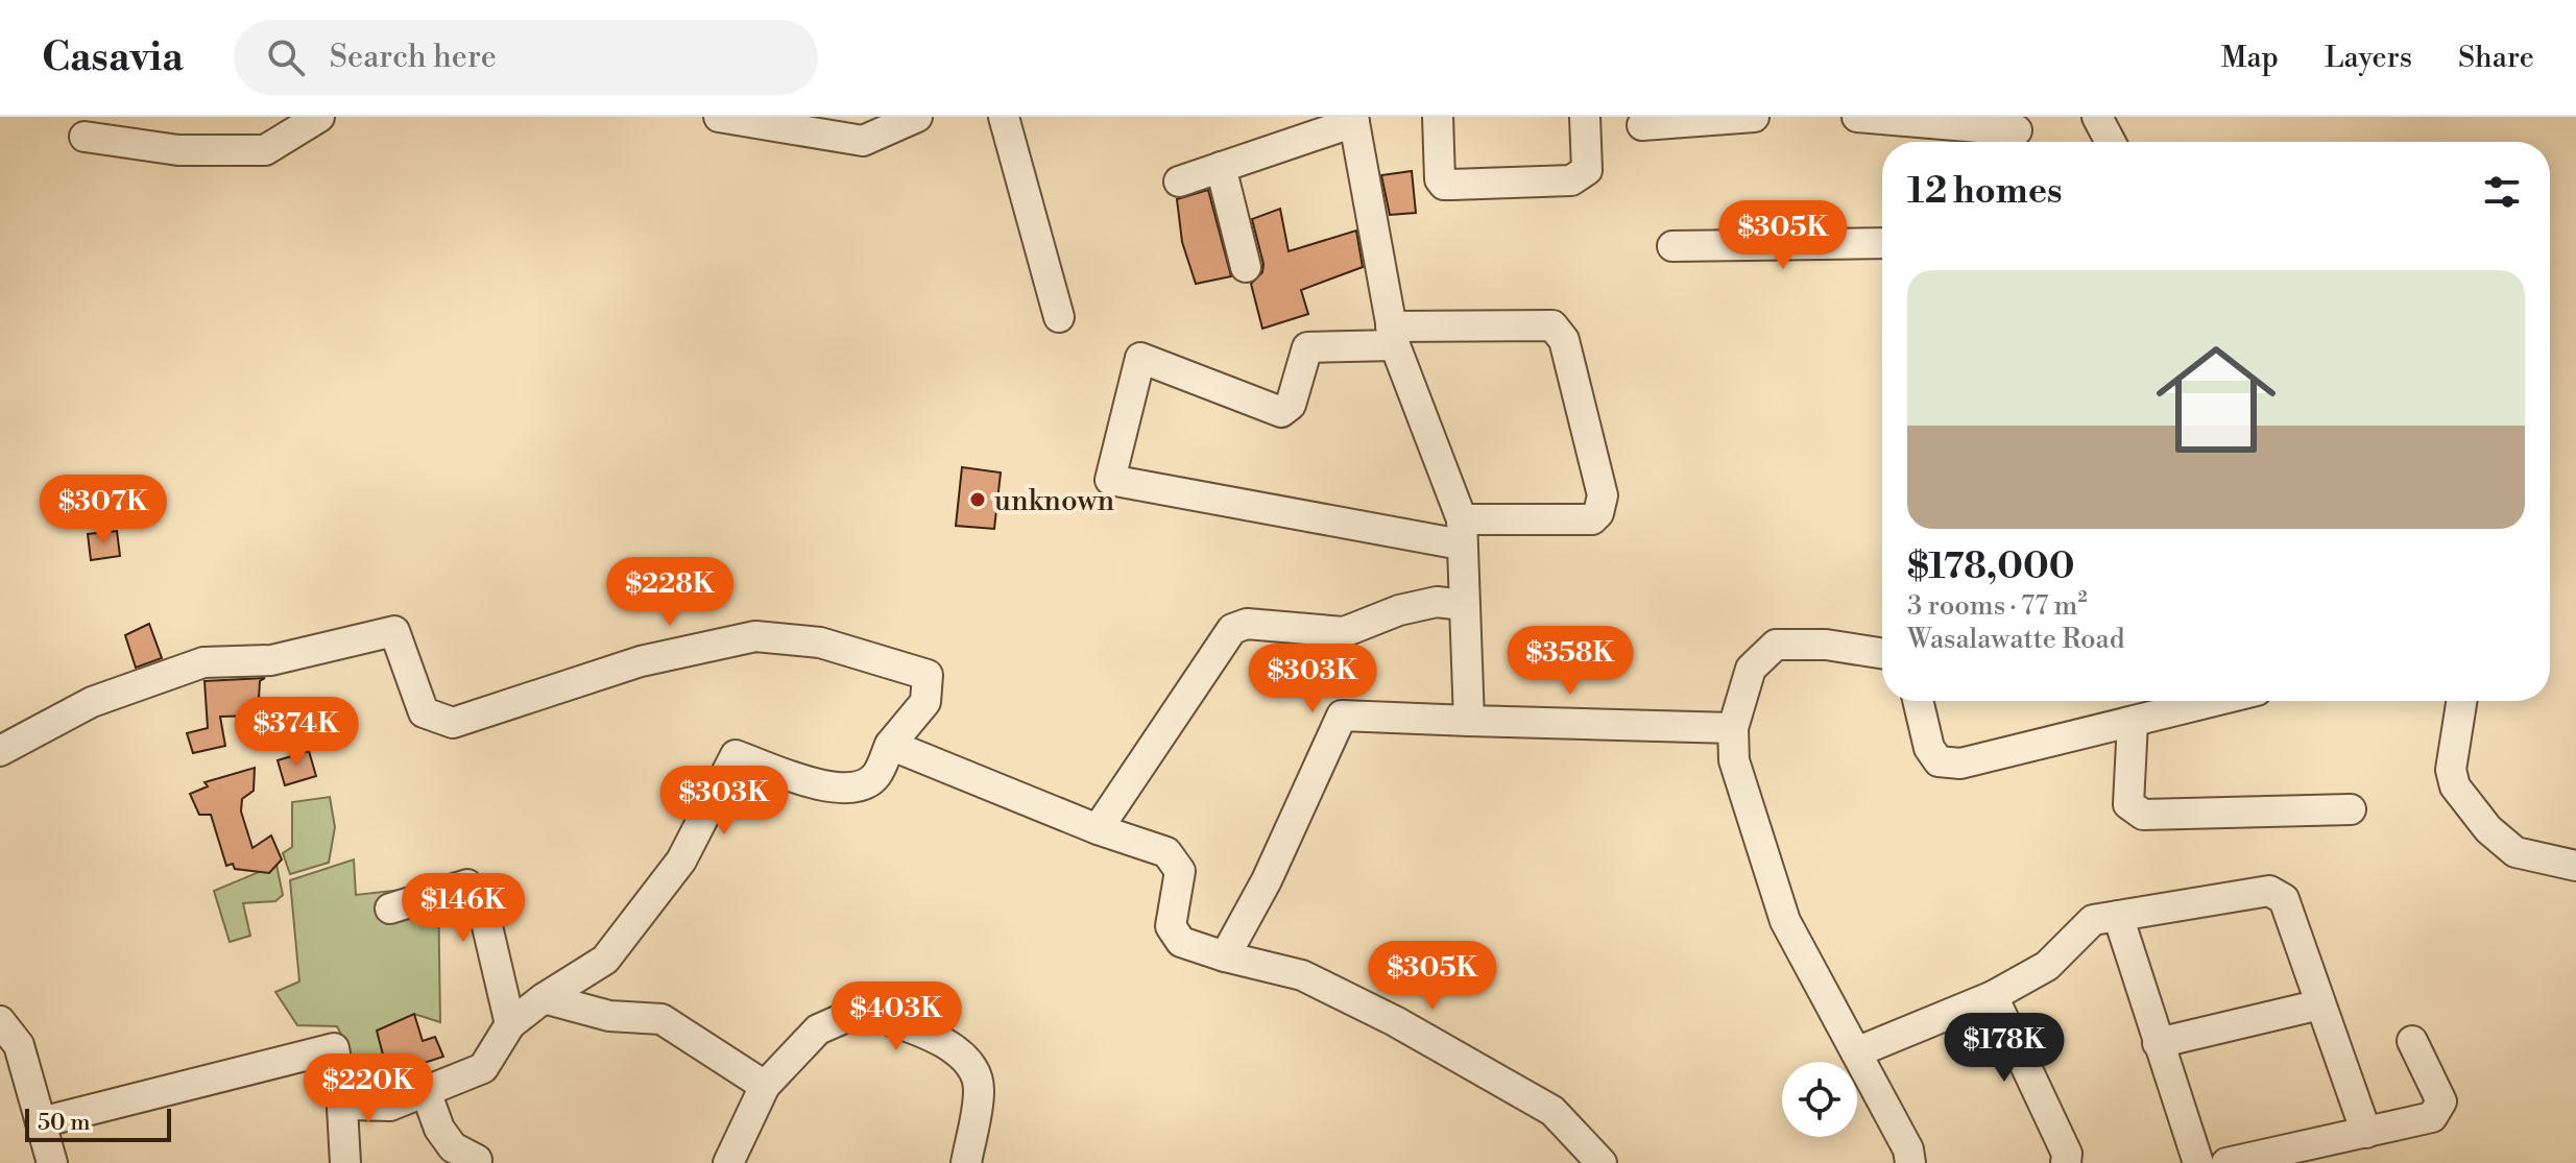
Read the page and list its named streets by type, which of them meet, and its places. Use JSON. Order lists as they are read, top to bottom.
{
  "places": ["unknown"],
  "scale_bar": "50 m",
  "page": {
    "header": "Casavia",
    "search": "Search here",
    "nav": ["Map", "Layers", "Share"],
    "heading": "12 homes",
    "price": [
      "$305K",
      "$307K",
      "$228K",
      "$358K",
      "$303K",
      "$374K",
      "$303K",
      "$146K",
      "$305K",
      "$403K",
      "$178K",
      "$220K"
    ],
    "list": [
      {
        "name": "$178,000",
        "note": "3 rooms · 77 m² · Wasalawatte Road"
      }
    ],
    "scale": "50 m"
  }
}
